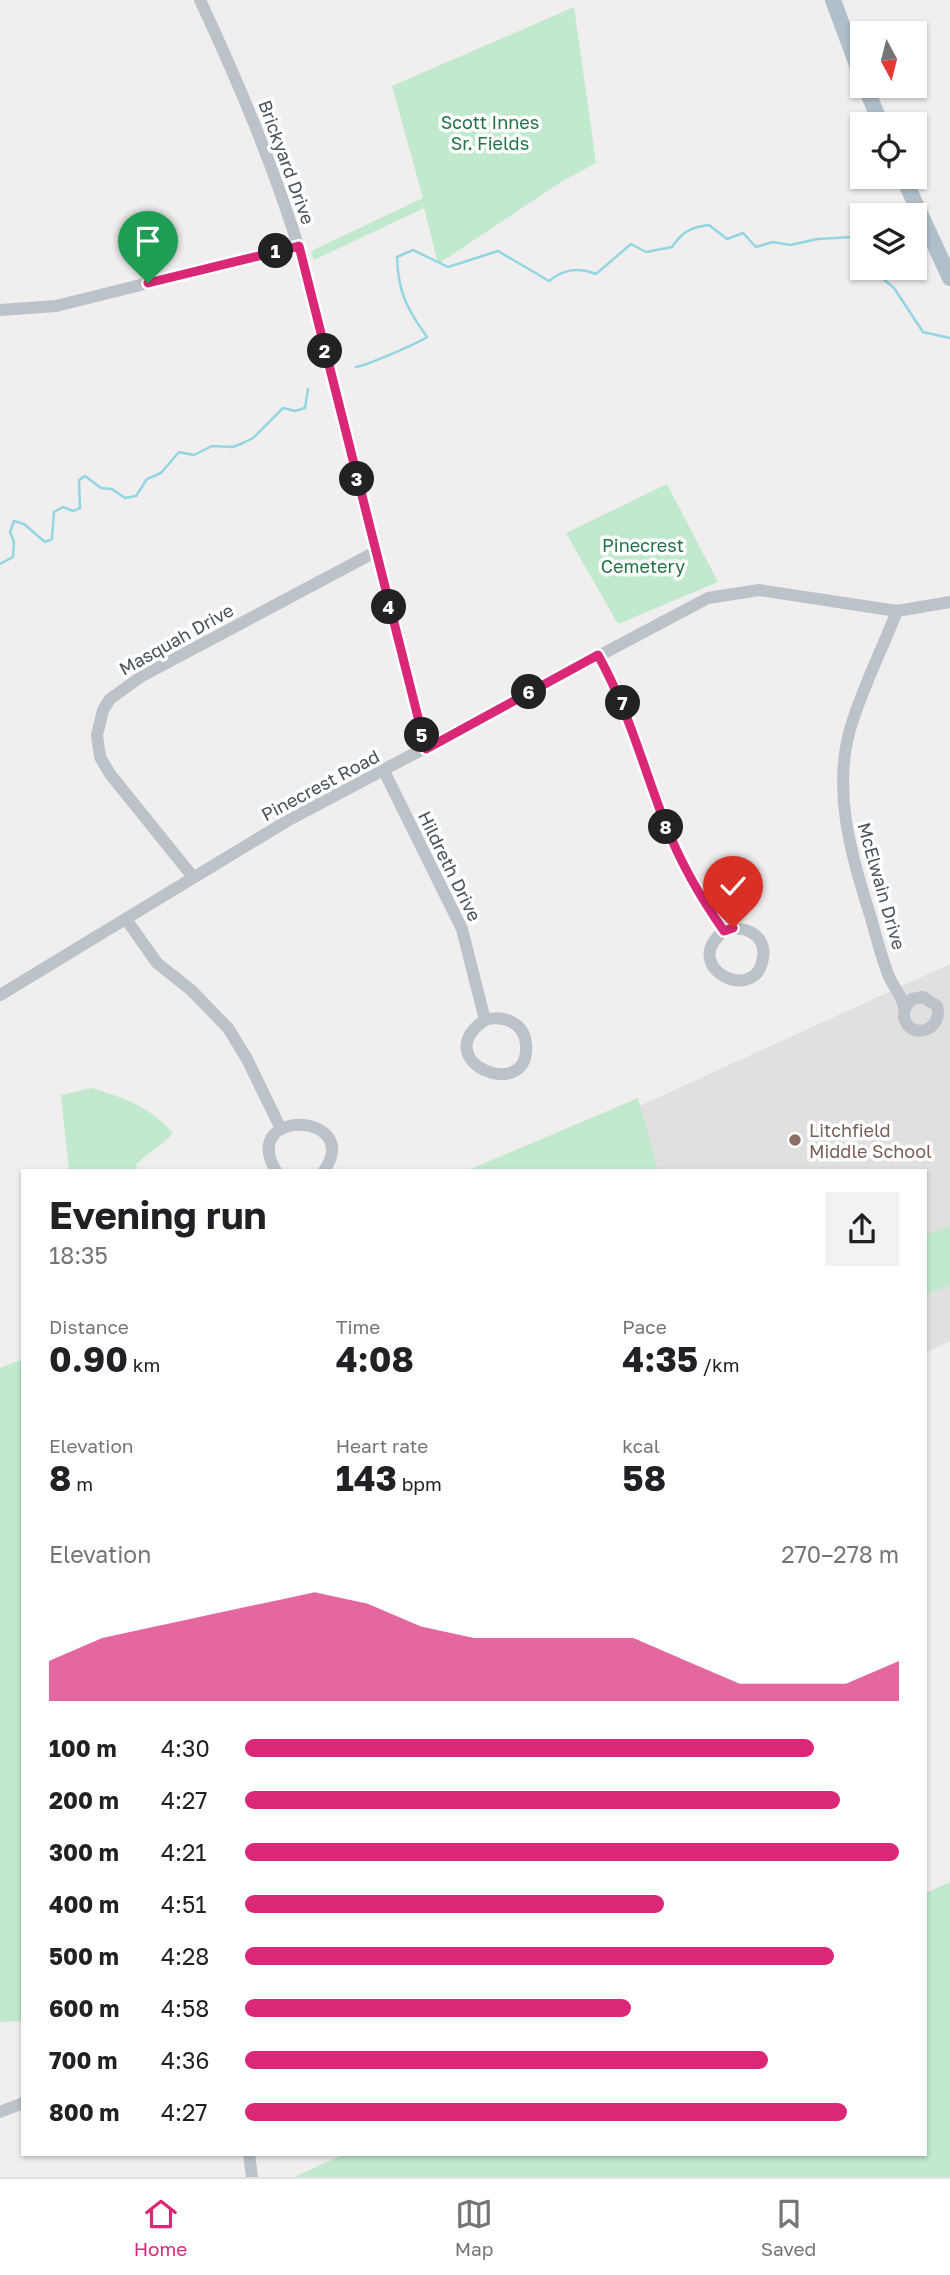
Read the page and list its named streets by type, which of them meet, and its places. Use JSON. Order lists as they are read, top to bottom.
{
  "streets": {
    "street": [
      "Brickyard Drive",
      "Masquah Drive",
      "Pinecrest Road",
      "Hildreth Drive",
      "McElwain Drive"
    ]
  },
  "crossings": [
    ["Brickyard Drive", "Masquah Drive"],
    ["Brickyard Drive", "Pinecrest Road"],
    ["Masquah Drive", "Pinecrest Road"],
    ["Pinecrest Road", "Hildreth Drive"],
    ["Pinecrest Road", "McElwain Drive"]
  ],
  "parks": ["Scott Innes Sr. Fields", "Pinecrest Cemetery"],
  "places": ["Litchfield Middle School"],
  "north": "bottom",
  "page": {
    "pins": [
      "1",
      "2",
      "3",
      "4",
      "6",
      "7",
      "5",
      "8"
    ],
    "heading": ["Evening run", "18:35"],
    "stats": [
      ["Distance", "0.90 km"],
      ["Time", "4:08"],
      ["Pace", "4:35 /km"],
      ["Elevation", "8 m"],
      ["Heart rate", "143 bpm"],
      ["kcal", "58"]
    ],
    "chart": ["Elevation", "270–278 m"],
    "list": [
      {
        "name": "100 m",
        "note": "4:30"
      },
      {
        "name": "200 m",
        "note": "4:27"
      },
      {
        "name": "300 m",
        "note": "4:21"
      },
      {
        "name": "400 m",
        "note": "4:51"
      },
      {
        "name": "500 m",
        "note": "4:28"
      },
      {
        "name": "600 m",
        "note": "4:58"
      },
      {
        "name": "700 m",
        "note": "4:36"
      },
      {
        "name": "800 m",
        "note": "4:27"
      }
    ],
    "tabs": ["Home", "Map", "Saved"]
  }
}
